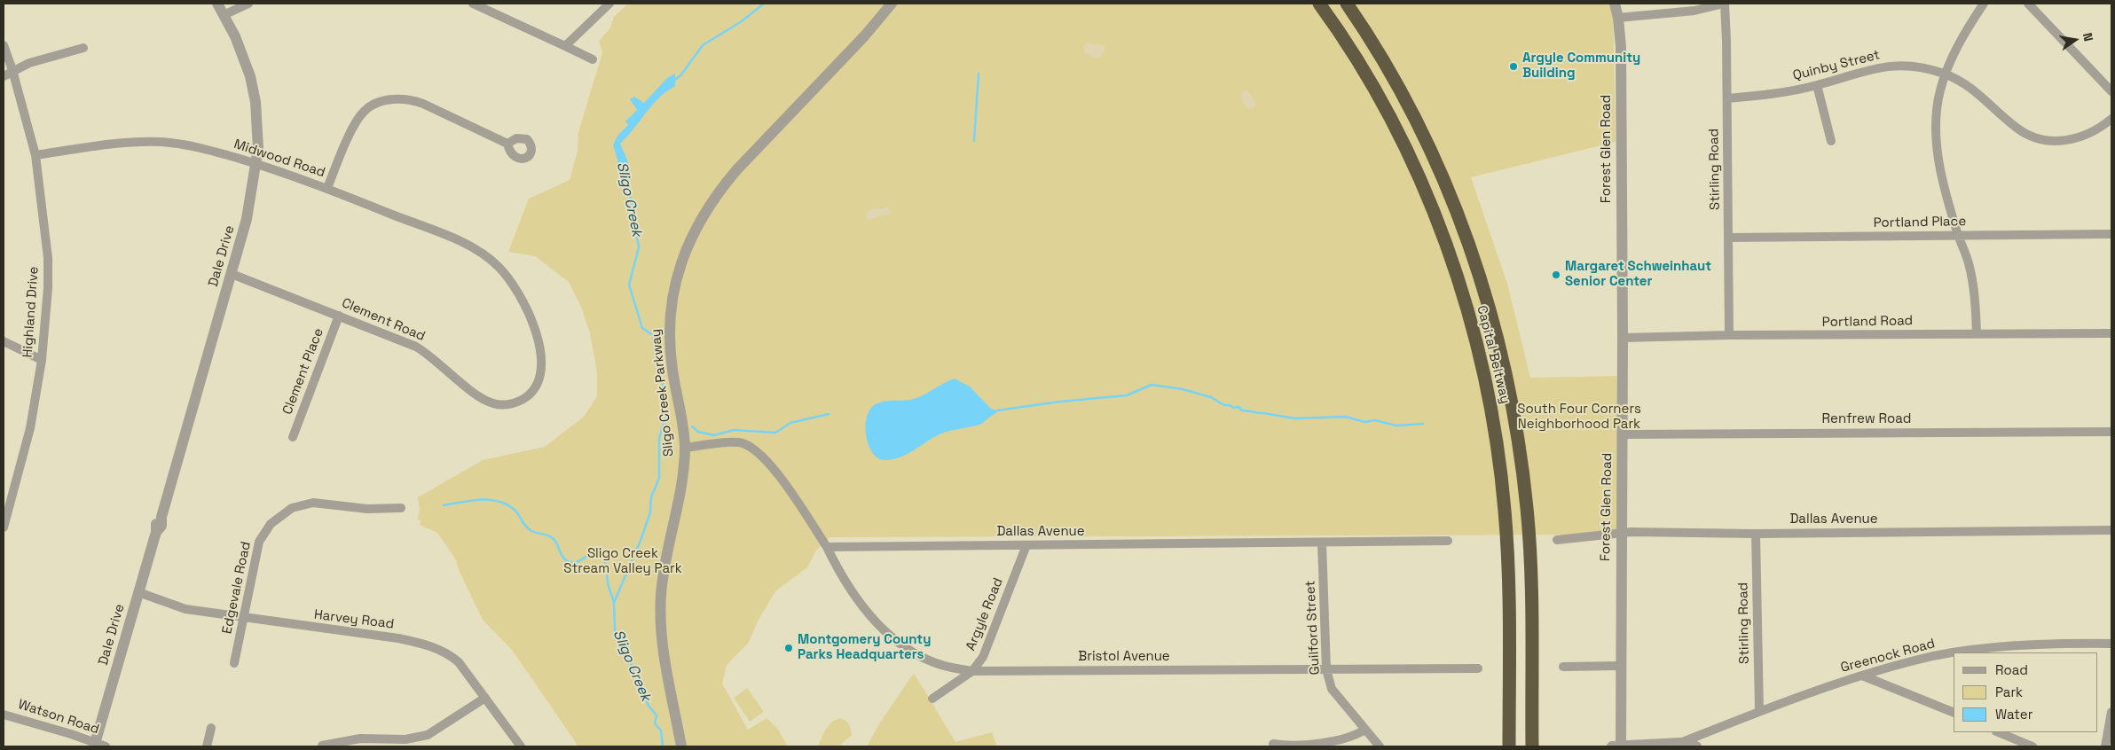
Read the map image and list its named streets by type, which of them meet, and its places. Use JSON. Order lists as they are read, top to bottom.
{
  "streets": {
    "highway": ["Capital Beltway"],
    "street": [
      "Quinby Street",
      "Forest Glen Road",
      "Midwood Road",
      "Stirling Road",
      "Portland Place",
      "Dale Drive",
      "Highland Drive",
      "Clement Road",
      "Portland Road",
      "Clement Place",
      "Sligo Creek Parkway",
      "Renfrew Road",
      "Dallas Avenue",
      "Edgevale Road",
      "Argyle Road",
      "Harvey Road",
      "Guilford Street",
      "Greenock Road",
      "Bristol Avenue",
      "Watson Road"
    ]
  },
  "crossings": [
    ["Quinby Street", "Stirling Road"],
    ["Forest Glen Road", "Portland Road"],
    ["Forest Glen Road", "Renfrew Road"],
    ["Forest Glen Road", "Dallas Avenue"],
    ["Midwood Road", "Dale Drive"],
    ["Midwood Road", "Highland Drive"],
    ["Midwood Road", "Clement Road"],
    ["Stirling Road", "Portland Place"],
    ["Stirling Road", "Portland Road"],
    ["Stirling Road", "Dallas Avenue"],
    ["Stirling Road", "Greenock Road"],
    ["Dale Drive", "Clement Road"],
    ["Dale Drive", "Harvey Road"],
    ["Dale Drive", "Watson Road"],
    ["Clement Road", "Clement Place"],
    ["Dallas Avenue", "Argyle Road"],
    ["Dallas Avenue", "Guilford Street"],
    ["Dallas Avenue", "Bristol Avenue"],
    ["Edgevale Road", "Harvey Road"],
    ["Argyle Road", "Bristol Avenue"],
    ["Guilford Street", "Bristol Avenue"]
  ],
  "water": ["Sligo Creek"],
  "parks": ["South Four Corners Neighborhood Park", "Sligo Creek Stream Valley Park"],
  "places": ["Argyle Community Building", "Margaret Schweinhaut Senior Center", "Montgomery County Parks Headquarters"],
  "legend": ["Road", "Park", "Water"],
  "north": "right"
}
